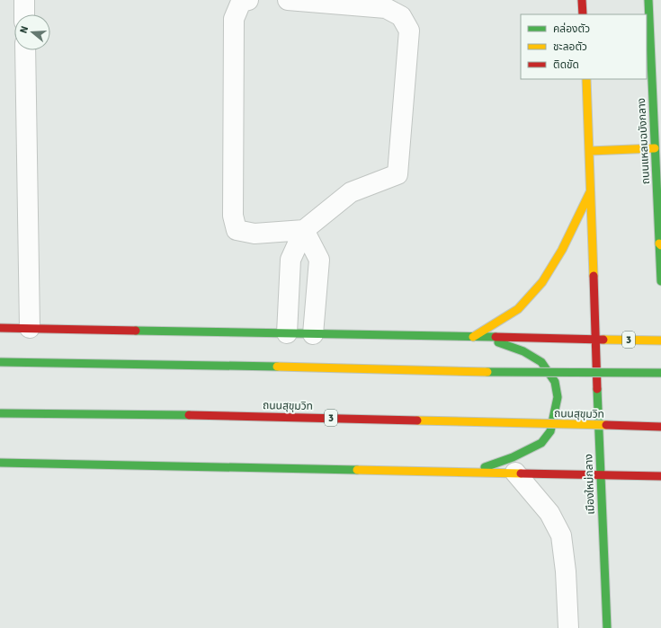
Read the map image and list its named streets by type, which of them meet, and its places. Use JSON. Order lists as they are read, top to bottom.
{
  "streets": {
    "main road": [
      "ถนนแหลมฉบังกลาง",
      "3",
      "ถนนสุขุมวิท",
      "เมืองใหม่กลาง"
    ]
  },
  "crossings": [
    ["3", "เมืองใหม่กลาง"]
  ],
  "legend": ["คล่องตัว", "ชะลอตัว", "ติดขัด"],
  "north": "left"
}
